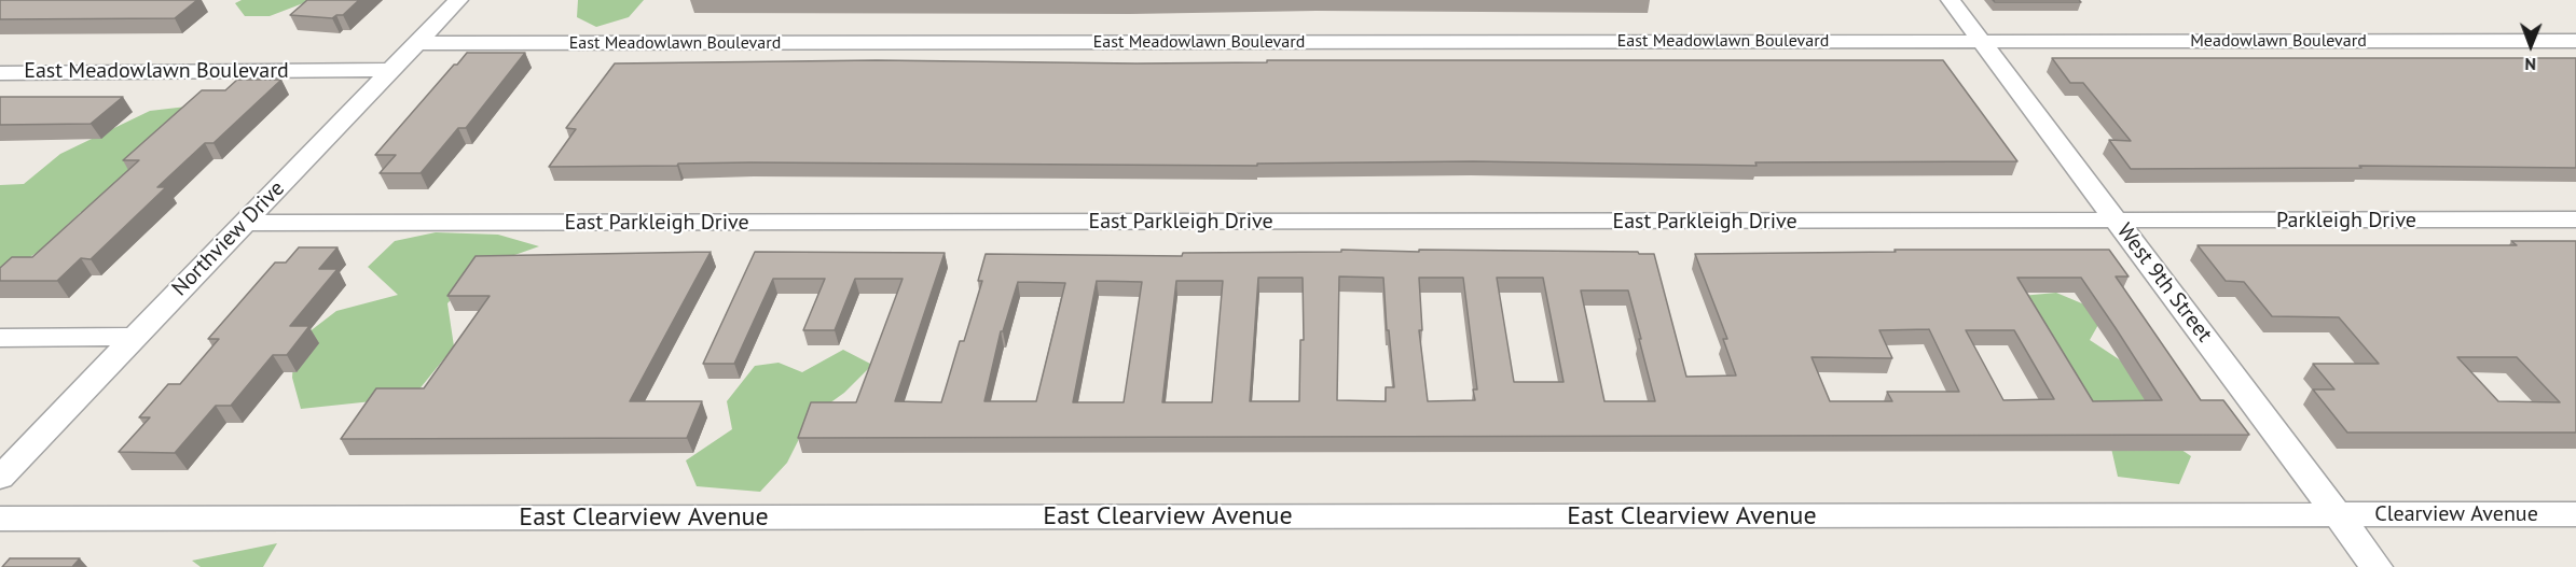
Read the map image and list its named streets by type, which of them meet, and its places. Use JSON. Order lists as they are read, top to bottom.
{
  "streets": {
    "street": [
      "East Meadowlawn Boulevard",
      "Meadowlawn Boulevard",
      "Parkleigh Drive",
      "East Parkleigh Drive",
      "Northview Drive",
      "West 9th Street",
      "Clearview Avenue",
      "East Clearview Avenue"
    ]
  },
  "crossings": [
    ["East Meadowlawn Boulevard", "Meadowlawn Boulevard"],
    ["East Meadowlawn Boulevard", "Northview Drive"],
    ["East Meadowlawn Boulevard", "West 9th Street"],
    ["Meadowlawn Boulevard", "West 9th Street"],
    ["Parkleigh Drive", "East Parkleigh Drive"],
    ["Parkleigh Drive", "West 9th Street"],
    ["East Parkleigh Drive", "Northview Drive"],
    ["East Parkleigh Drive", "West 9th Street"],
    ["West 9th Street", "Clearview Avenue"],
    ["West 9th Street", "East Clearview Avenue"],
    ["Clearview Avenue", "East Clearview Avenue"]
  ],
  "north": "bottom"
}
